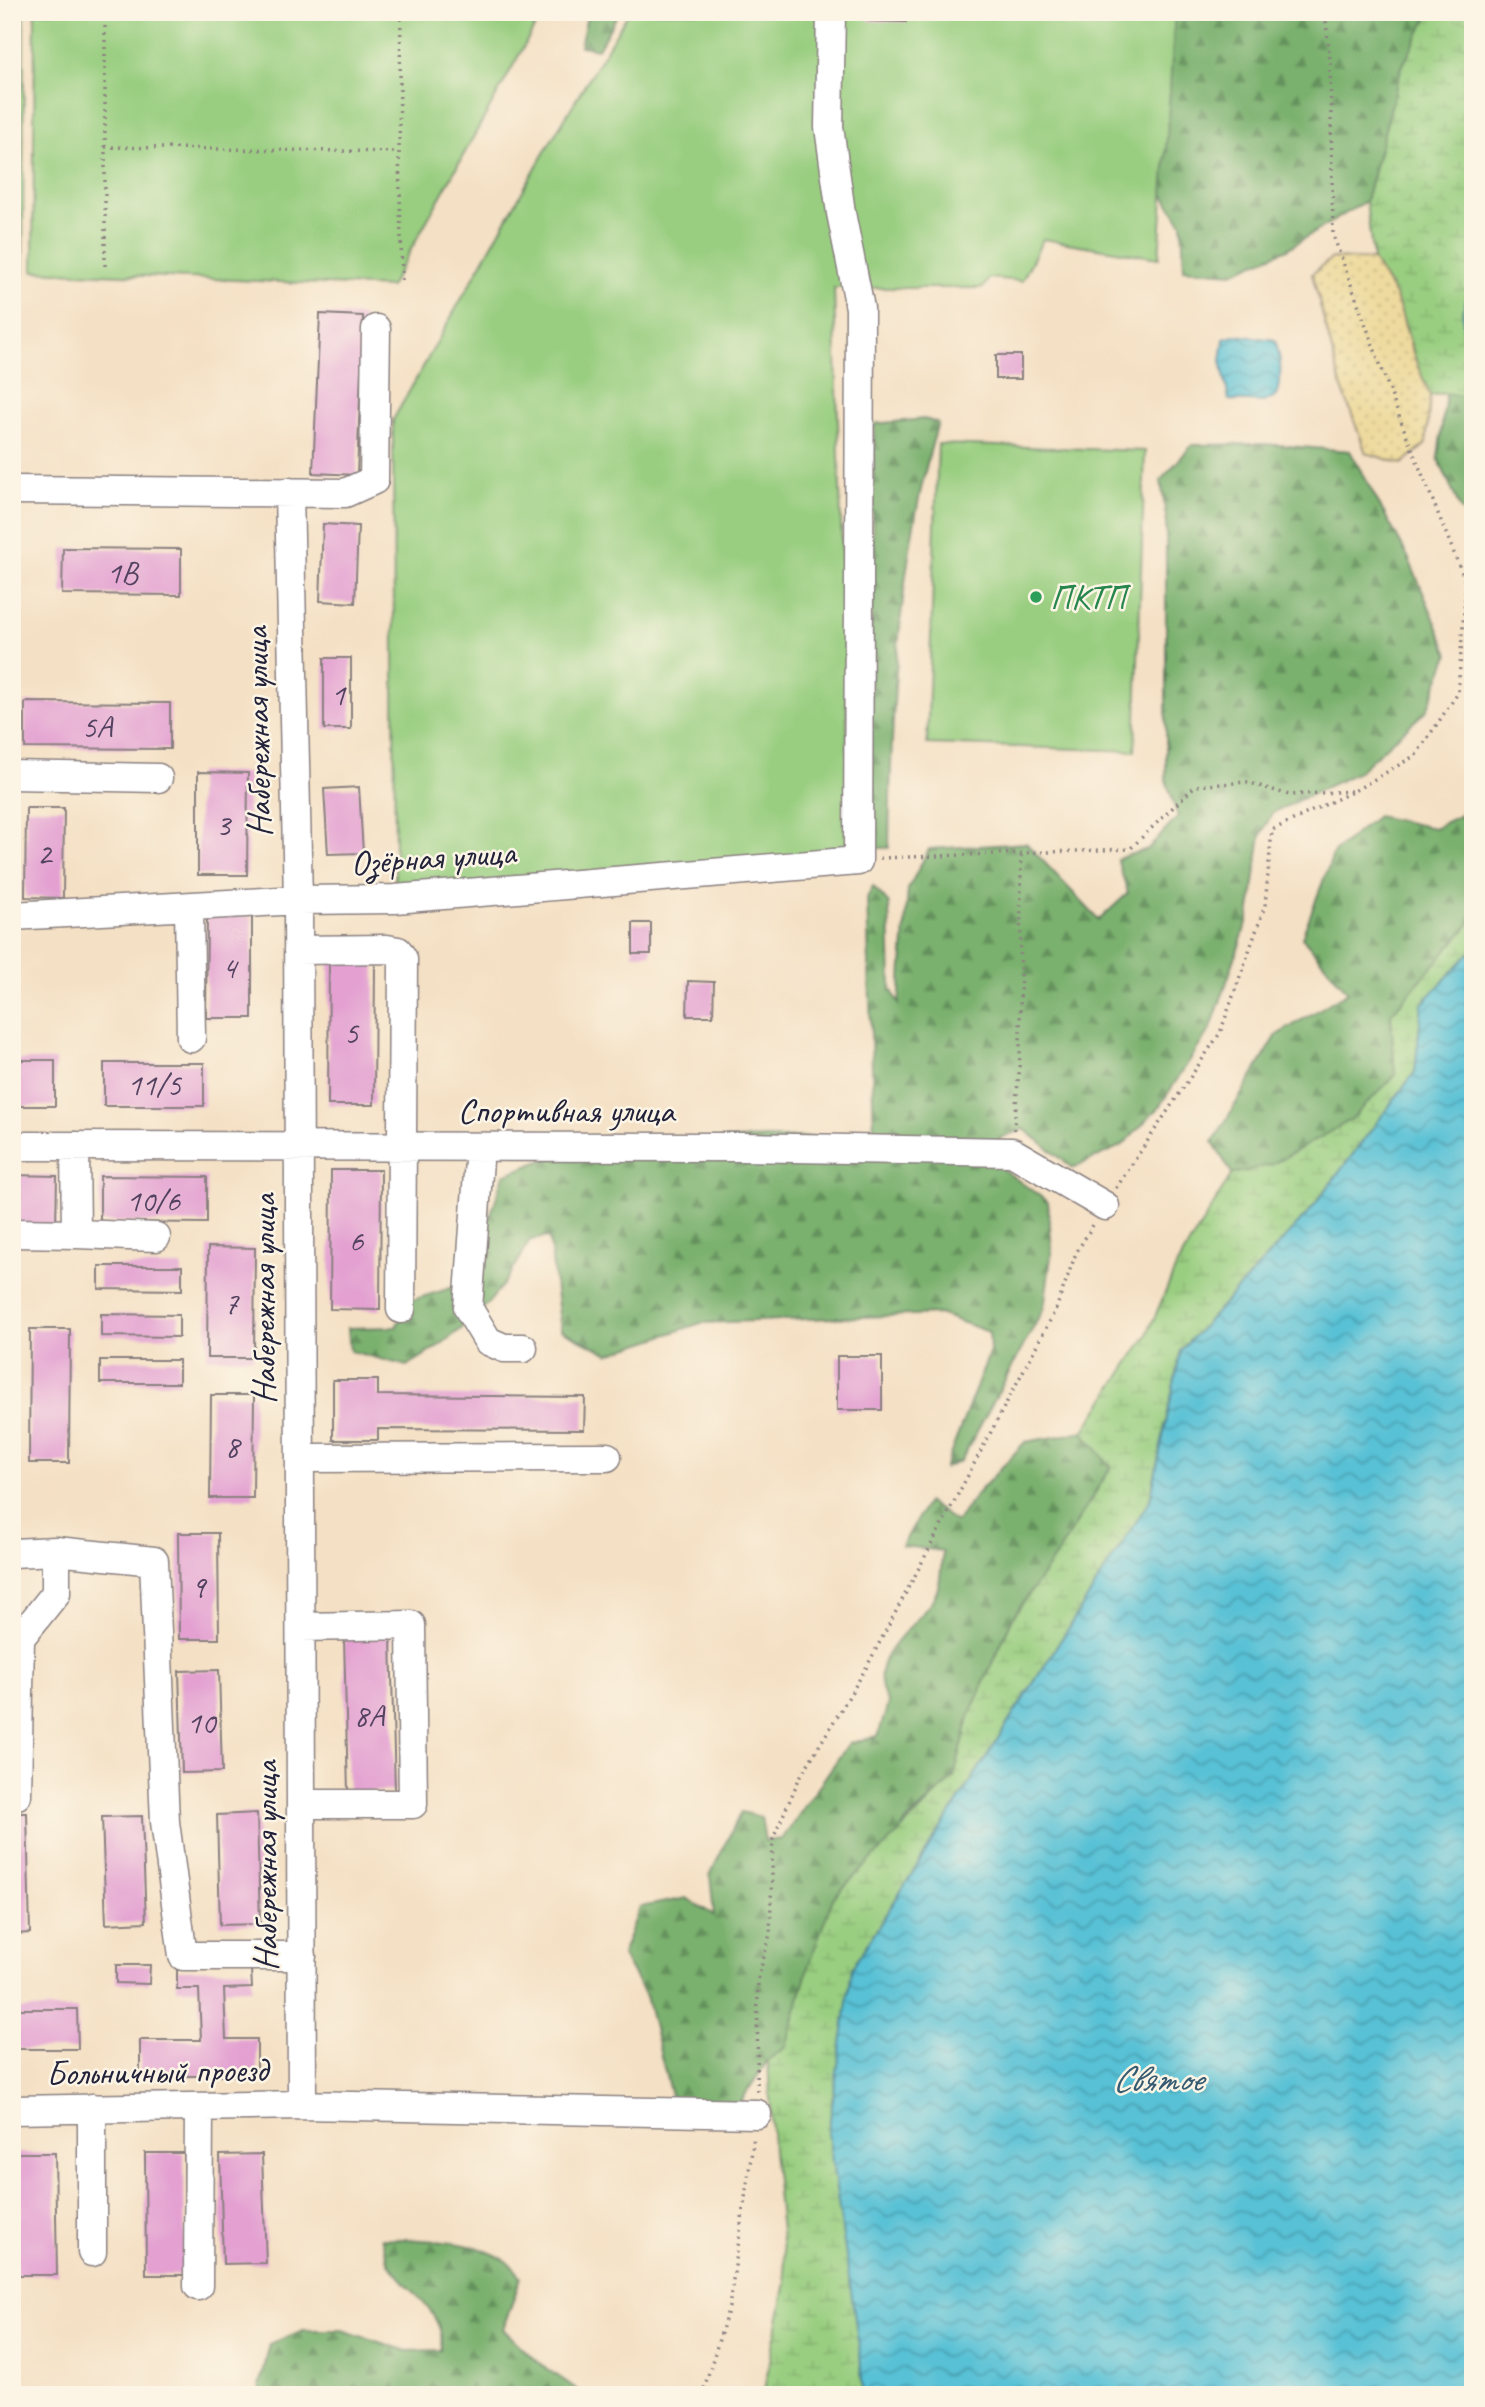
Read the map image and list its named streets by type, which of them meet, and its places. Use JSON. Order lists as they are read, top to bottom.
{
  "streets": {
    "street": [
      "Набережная улица",
      "Озёрная улица",
      "Спортивная улица",
      "Больничный проезд"
    ]
  },
  "crossings": [
    ["Набережная улица", "Озёрная улица"],
    ["Набережная улица", "Спортивная улица"],
    ["Набережная улица", "Больничный проезд"]
  ],
  "water": ["Святое"],
  "places": ["ПКТП"],
  "house_numbers": [
    "1В",
    "1",
    "5А",
    "3",
    "2",
    "4",
    "5",
    "11/5",
    "10/6",
    "6",
    "7",
    "8",
    "9",
    "8А",
    "10"
  ]
}
